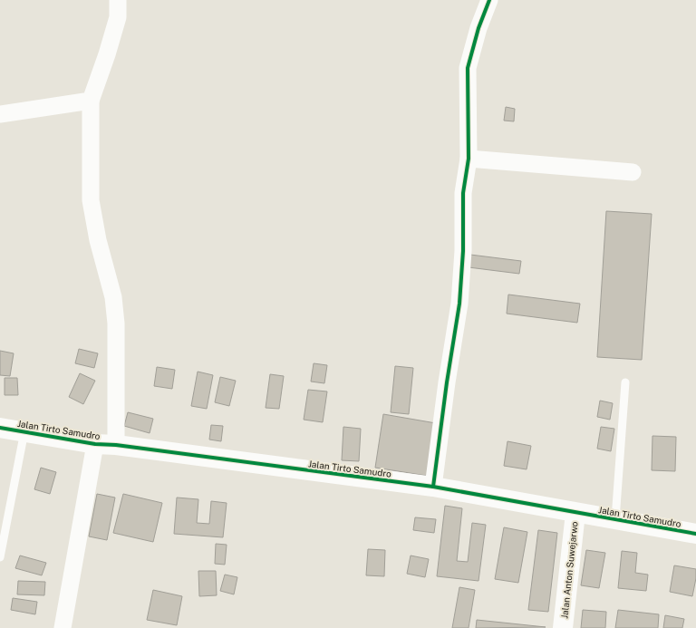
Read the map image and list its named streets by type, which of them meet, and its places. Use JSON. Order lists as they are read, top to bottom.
{
  "streets": {
    "street": ["Jalan Tirto Samudro", "Jalan Anton Suwejarwo"]
  },
  "crossings": [
    ["Jalan Tirto Samudro", "Jalan Anton Suwejarwo"]
  ]
}
